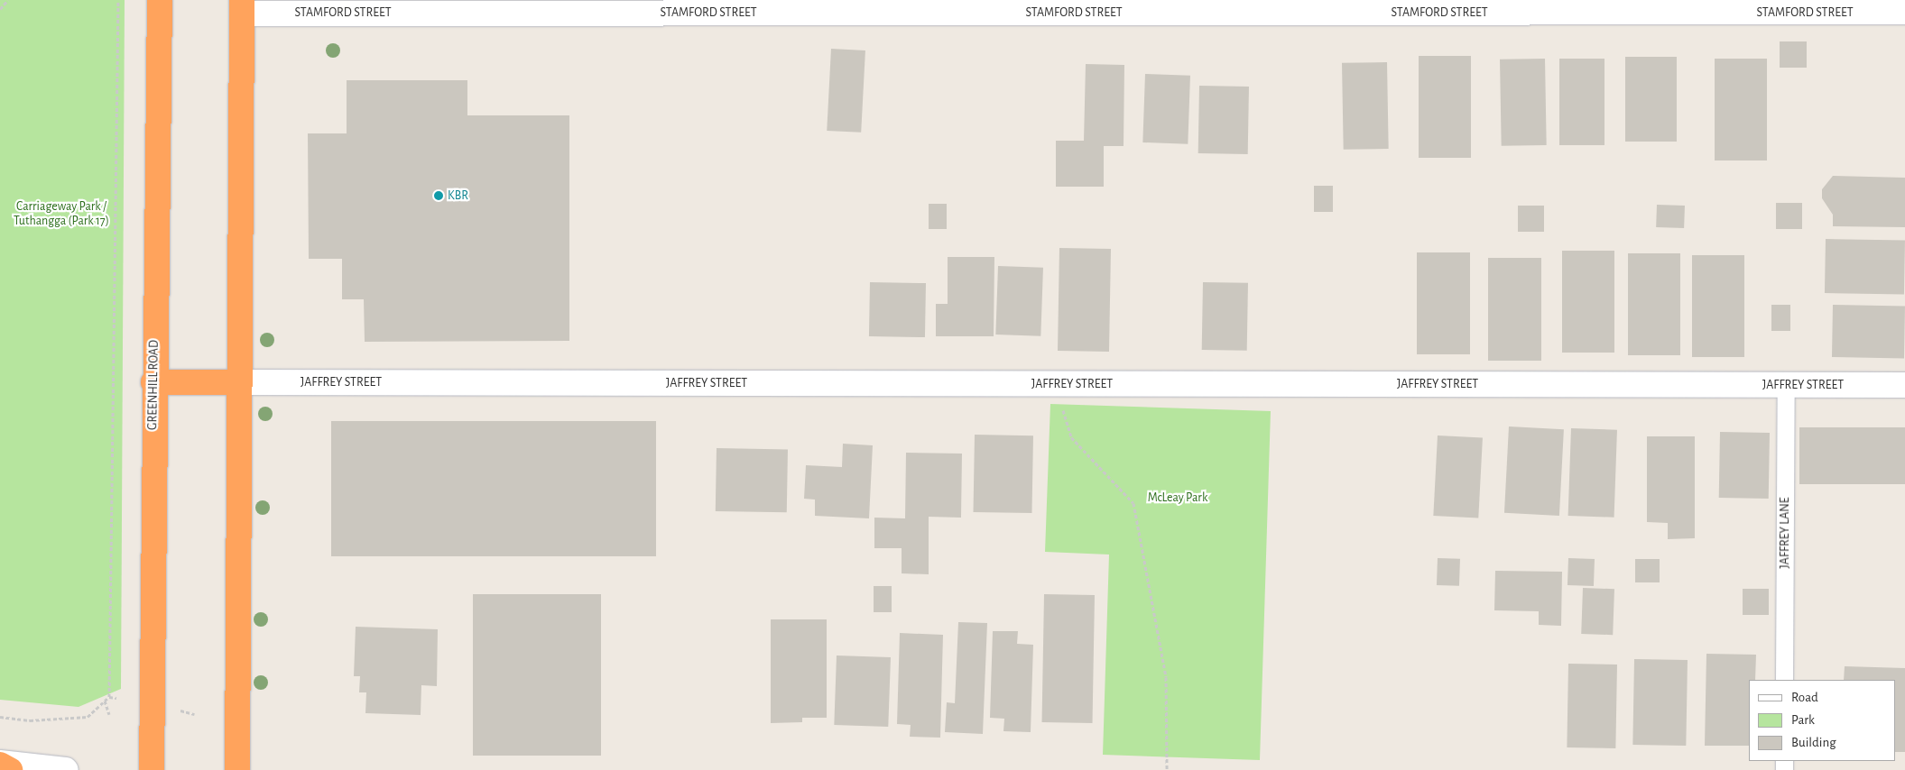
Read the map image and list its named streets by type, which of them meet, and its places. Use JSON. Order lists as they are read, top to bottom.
{
  "streets": {
    "highway": ["GREENHILL ROAD"],
    "street": ["STAMFORD STREET", "JAFFREY STREET"],
    "lane": ["JAFFREY LANE"]
  },
  "crossings": [
    ["JAFFREY STREET", "JAFFREY LANE"]
  ],
  "parks": ["Carriageway Park / Tuthangga (Park 17)", "McLeay Park"],
  "places": ["KBR"],
  "legend": ["Road", "Park", "Building"]
}
